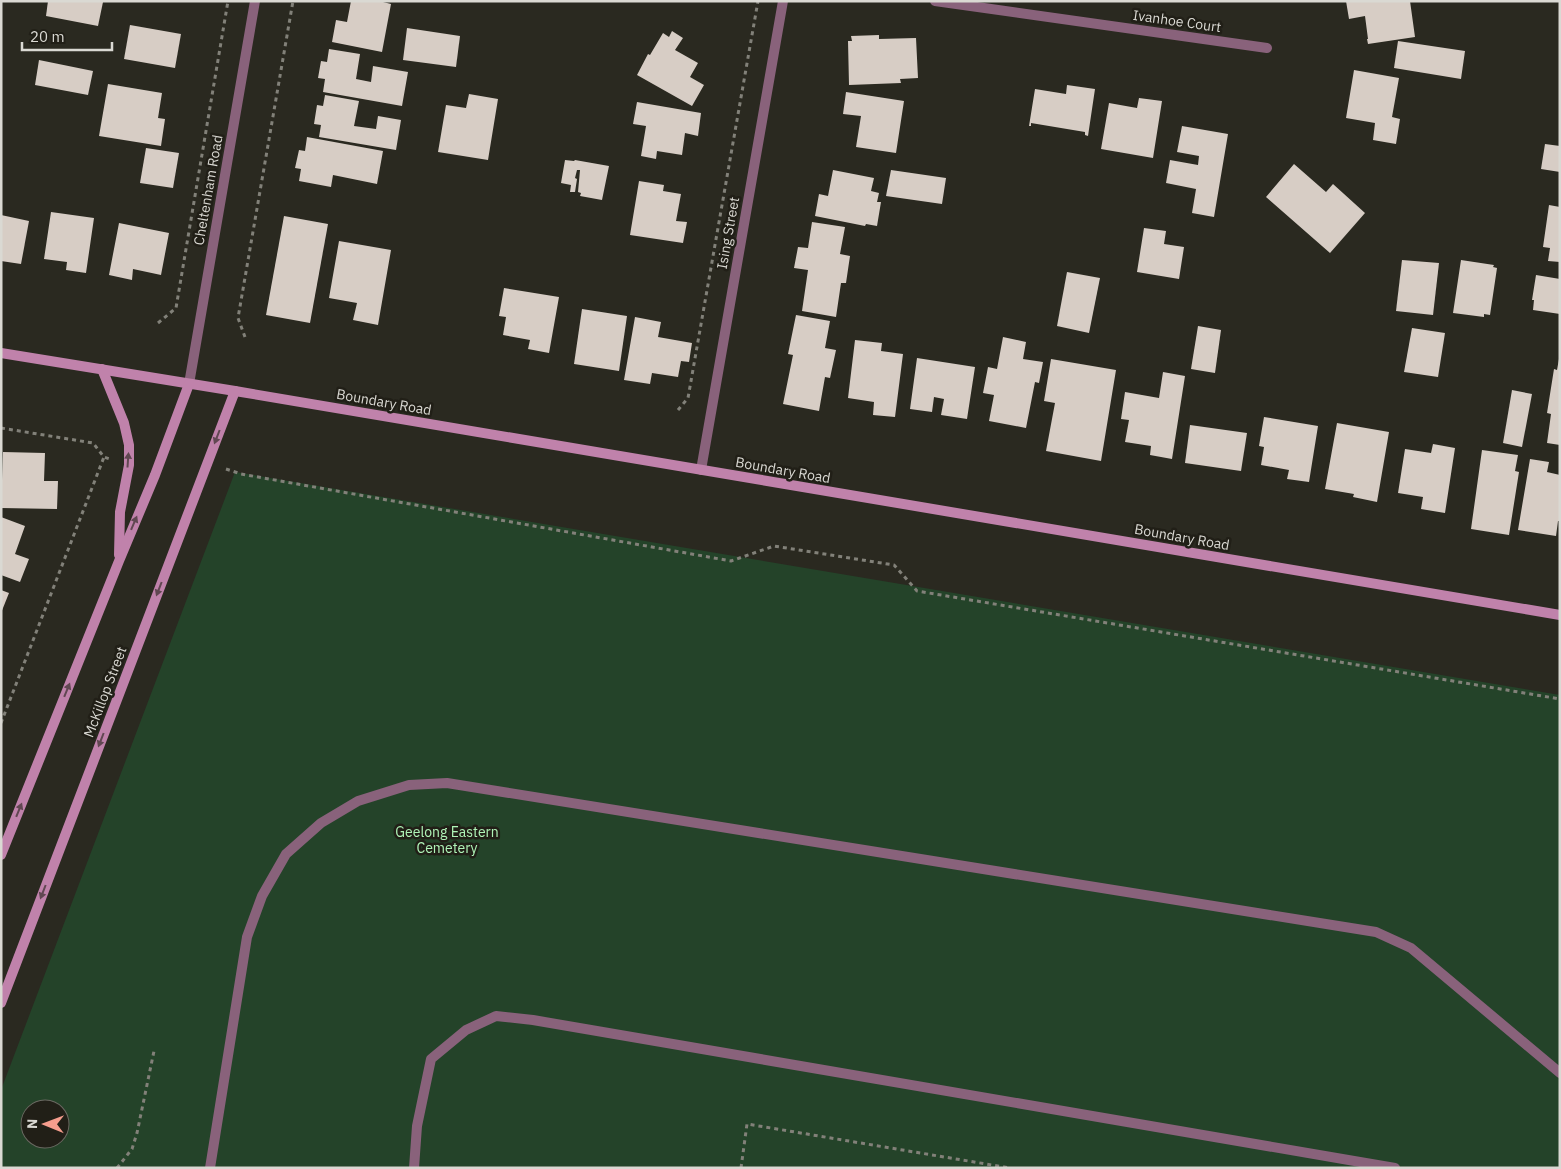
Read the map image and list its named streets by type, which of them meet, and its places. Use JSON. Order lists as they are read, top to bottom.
{
  "streets": {
    "main road": ["Boundary Road", "McKillop Street"],
    "street": ["Ivanhoe Court", "Cheltenham Road", "Ising Street"]
  },
  "crossings": [
    ["Cheltenham Road", "Boundary Road"],
    ["Ising Street", "Boundary Road"],
    ["Boundary Road", "McKillop Street"]
  ],
  "parks": ["Geelong Eastern Cemetery"],
  "scale_bar": "20 m",
  "north": "left"
}
